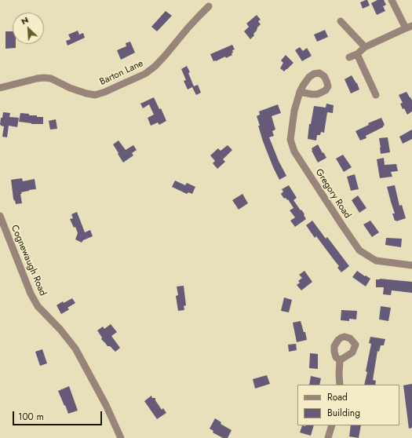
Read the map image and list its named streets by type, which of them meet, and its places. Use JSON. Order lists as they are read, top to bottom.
{
  "streets": {
    "street": ["Barton Lane", "Gregory Road", "Cognewaugh Road"]
  },
  "legend": ["Road", "Building"],
  "scale_bar": "100 m",
  "north": "top left"
}
